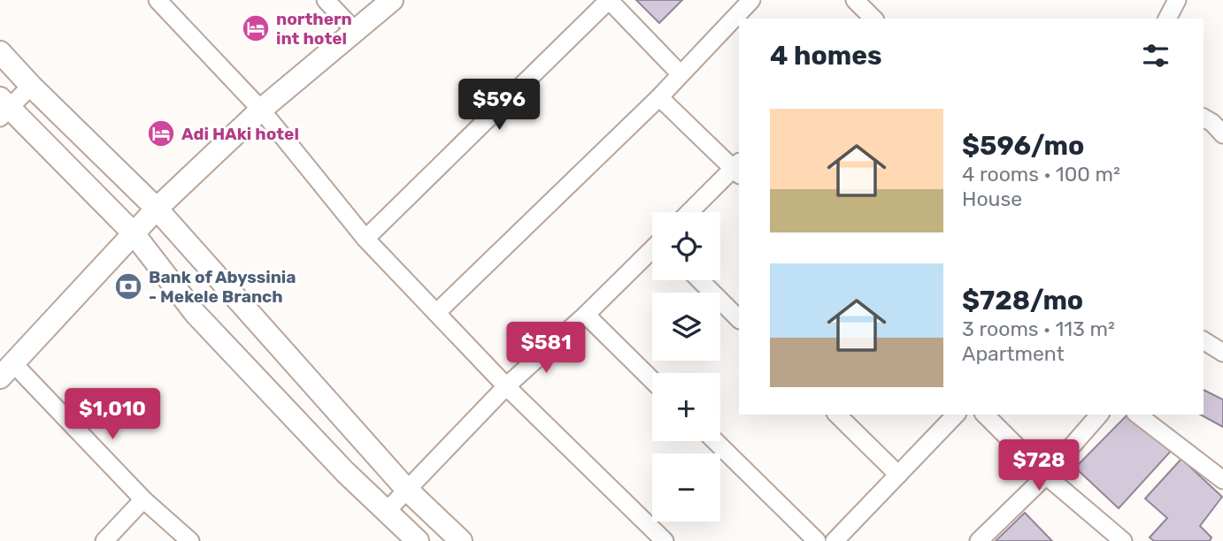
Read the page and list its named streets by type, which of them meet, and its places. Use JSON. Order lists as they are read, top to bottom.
{
  "places": {
    "hotel": ["northern int hotel", "Adi HAki hotel"],
    "bank": ["Bank of Abyssinia - Mekele Branch"]
  },
  "page": {
    "heading": "4 homes",
    "price": [
      "$596",
      "$581",
      "$1,010",
      "$728"
    ],
    "list": [
      {
        "name": "$596/mo",
        "note": "4 rooms · 100 m² · House"
      },
      {
        "name": "$728/mo",
        "note": "3 rooms · 113 m² · Apartment"
      }
    ],
    "map_buttons": ["+", "−"]
  }
}
